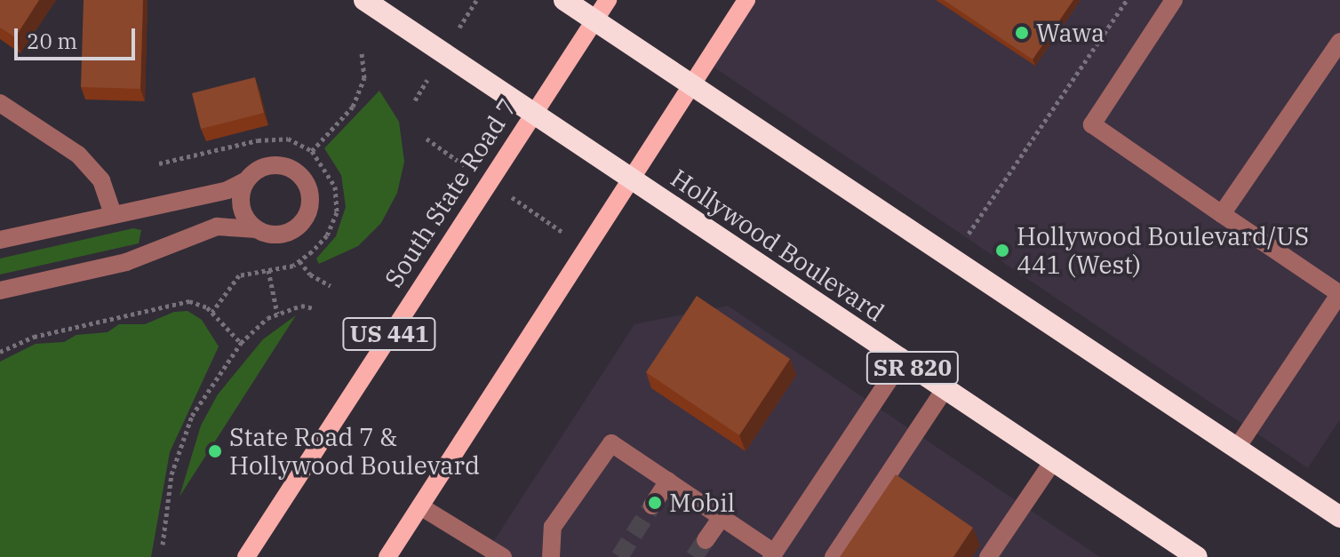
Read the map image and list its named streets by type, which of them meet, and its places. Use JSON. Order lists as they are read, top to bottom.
{
  "streets": {
    "highway": ["Hollywood Boulevard", "SR 820"],
    "main road": ["South State Road 7", "US 441"]
  },
  "crossings": [
    ["South State Road 7", "Hollywood Boulevard"]
  ],
  "places": [
    "Wawa",
    "Hollywood Boulevard/US 441 (West)",
    "State Road 7 & Hollywood Boulevard",
    "Mobil"
  ],
  "scale_bar": "20 m"
}
